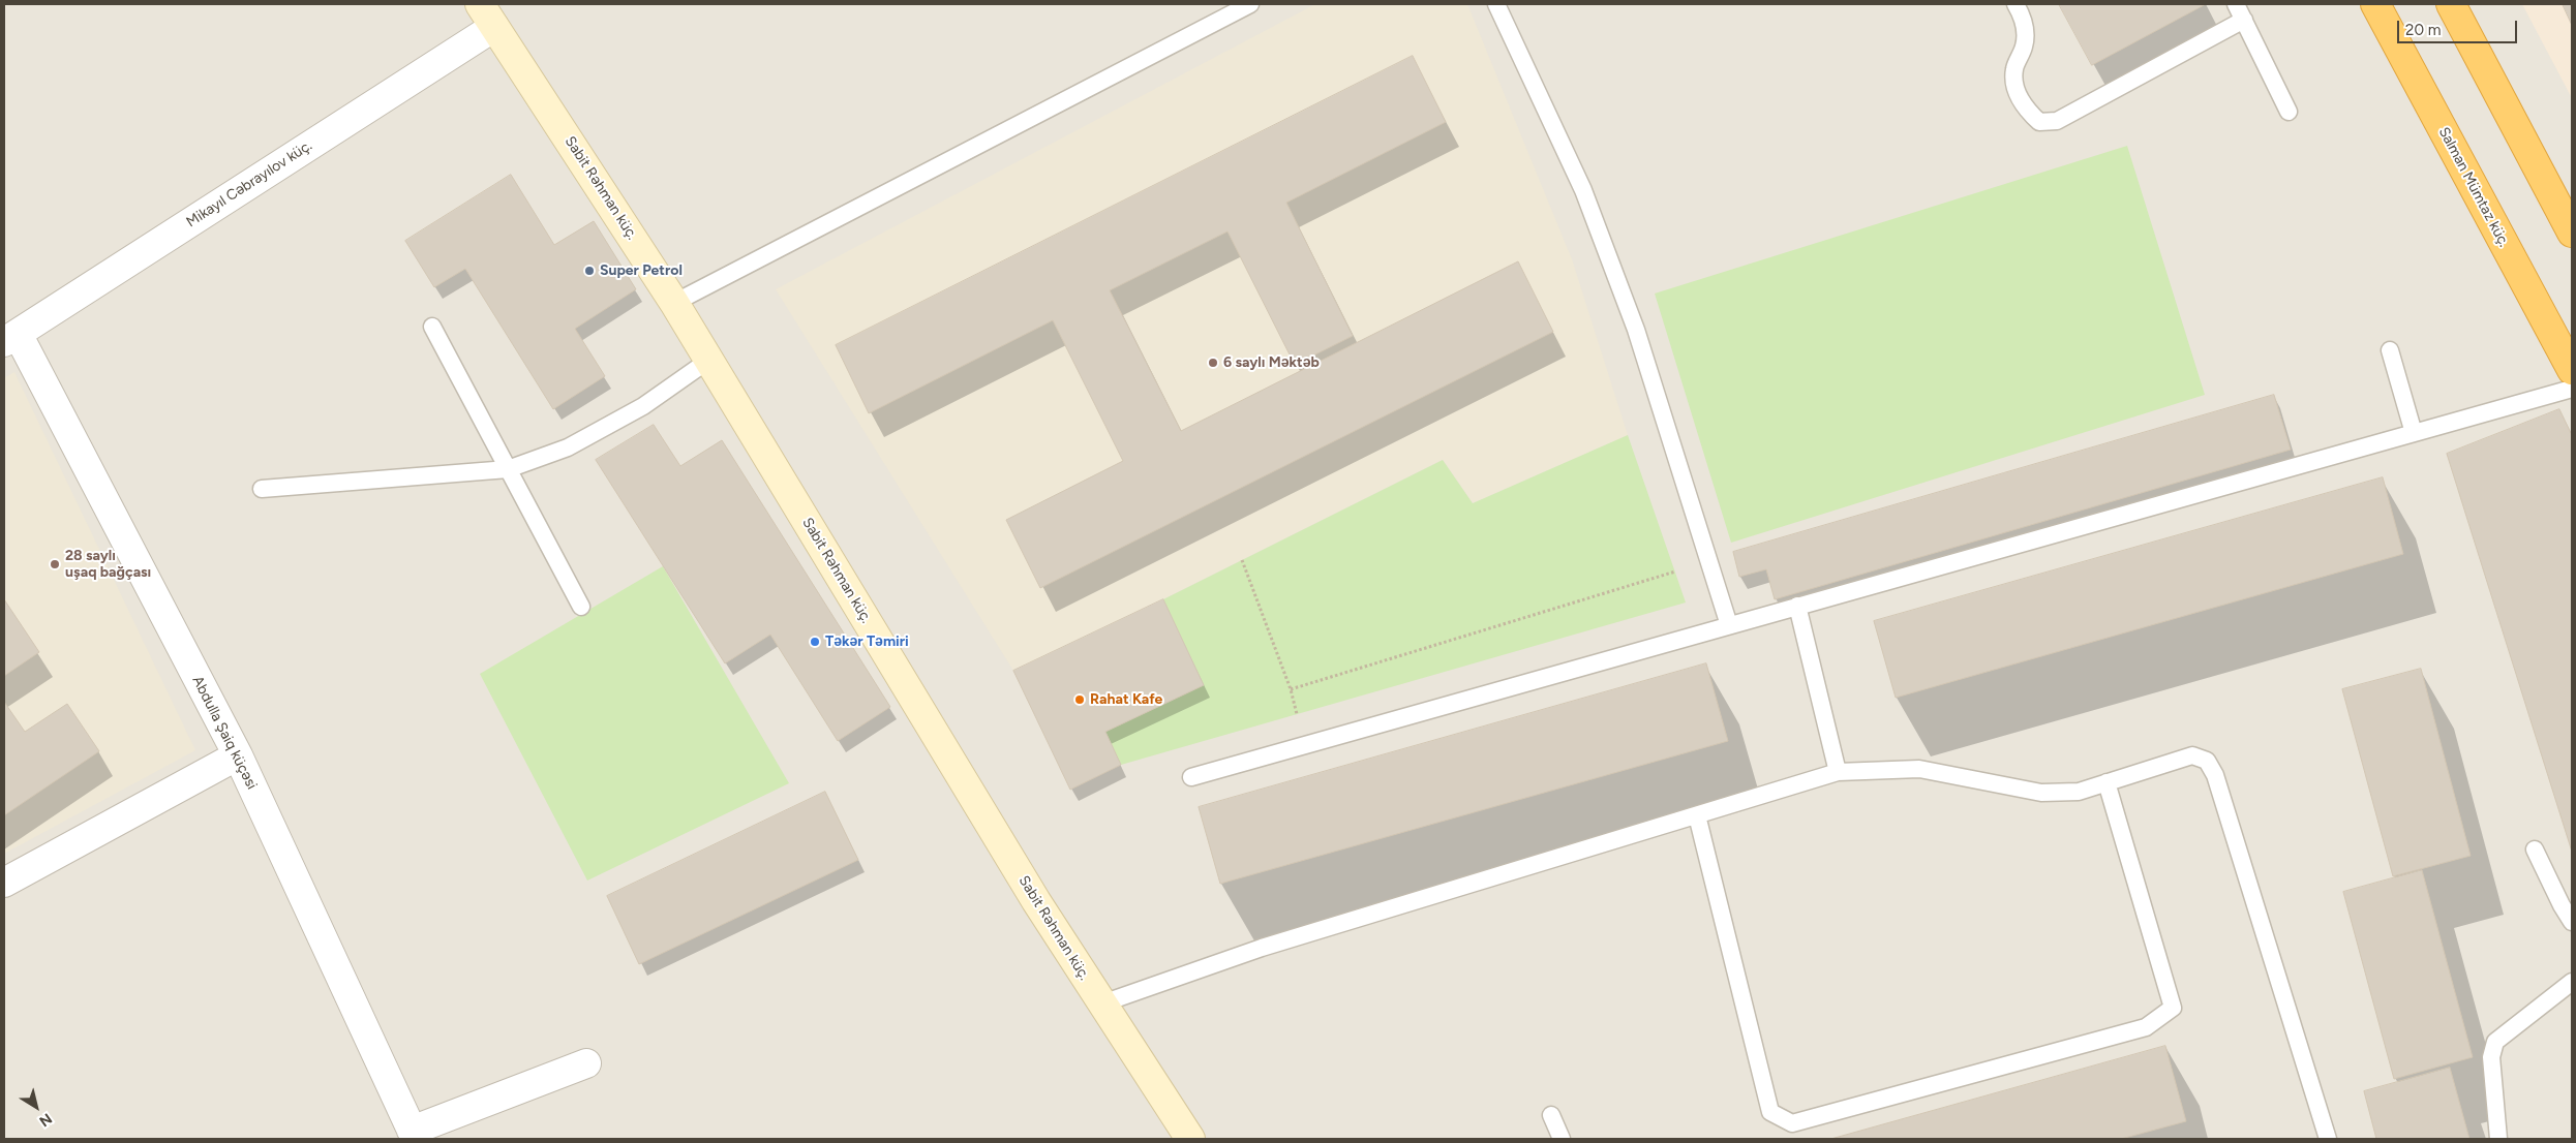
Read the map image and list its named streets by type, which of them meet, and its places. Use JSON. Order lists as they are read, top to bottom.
{
  "streets": {
    "highway": ["Salman Mümtaz küç."],
    "main road": ["Sabit Rəhman küç."],
    "street": ["Mikayıl Cəbrayılov küç.", "Abdulla Şaiq küçəsi"]
  },
  "crossings": [
    ["Mikayıl Cəbrayılov küç.", "Sabit Rəhman küç."],
    ["Mikayıl Cəbrayılov küç.", "Abdulla Şaiq küçəsi"]
  ],
  "places": [
    "Super Petrol",
    "6 saylı Məktəb",
    "28 saylı uşaq bağçası",
    "Təkər Təmiri",
    "Rahat Kafe"
  ],
  "scale_bar": "20 m",
  "north": "bottom right"
}
